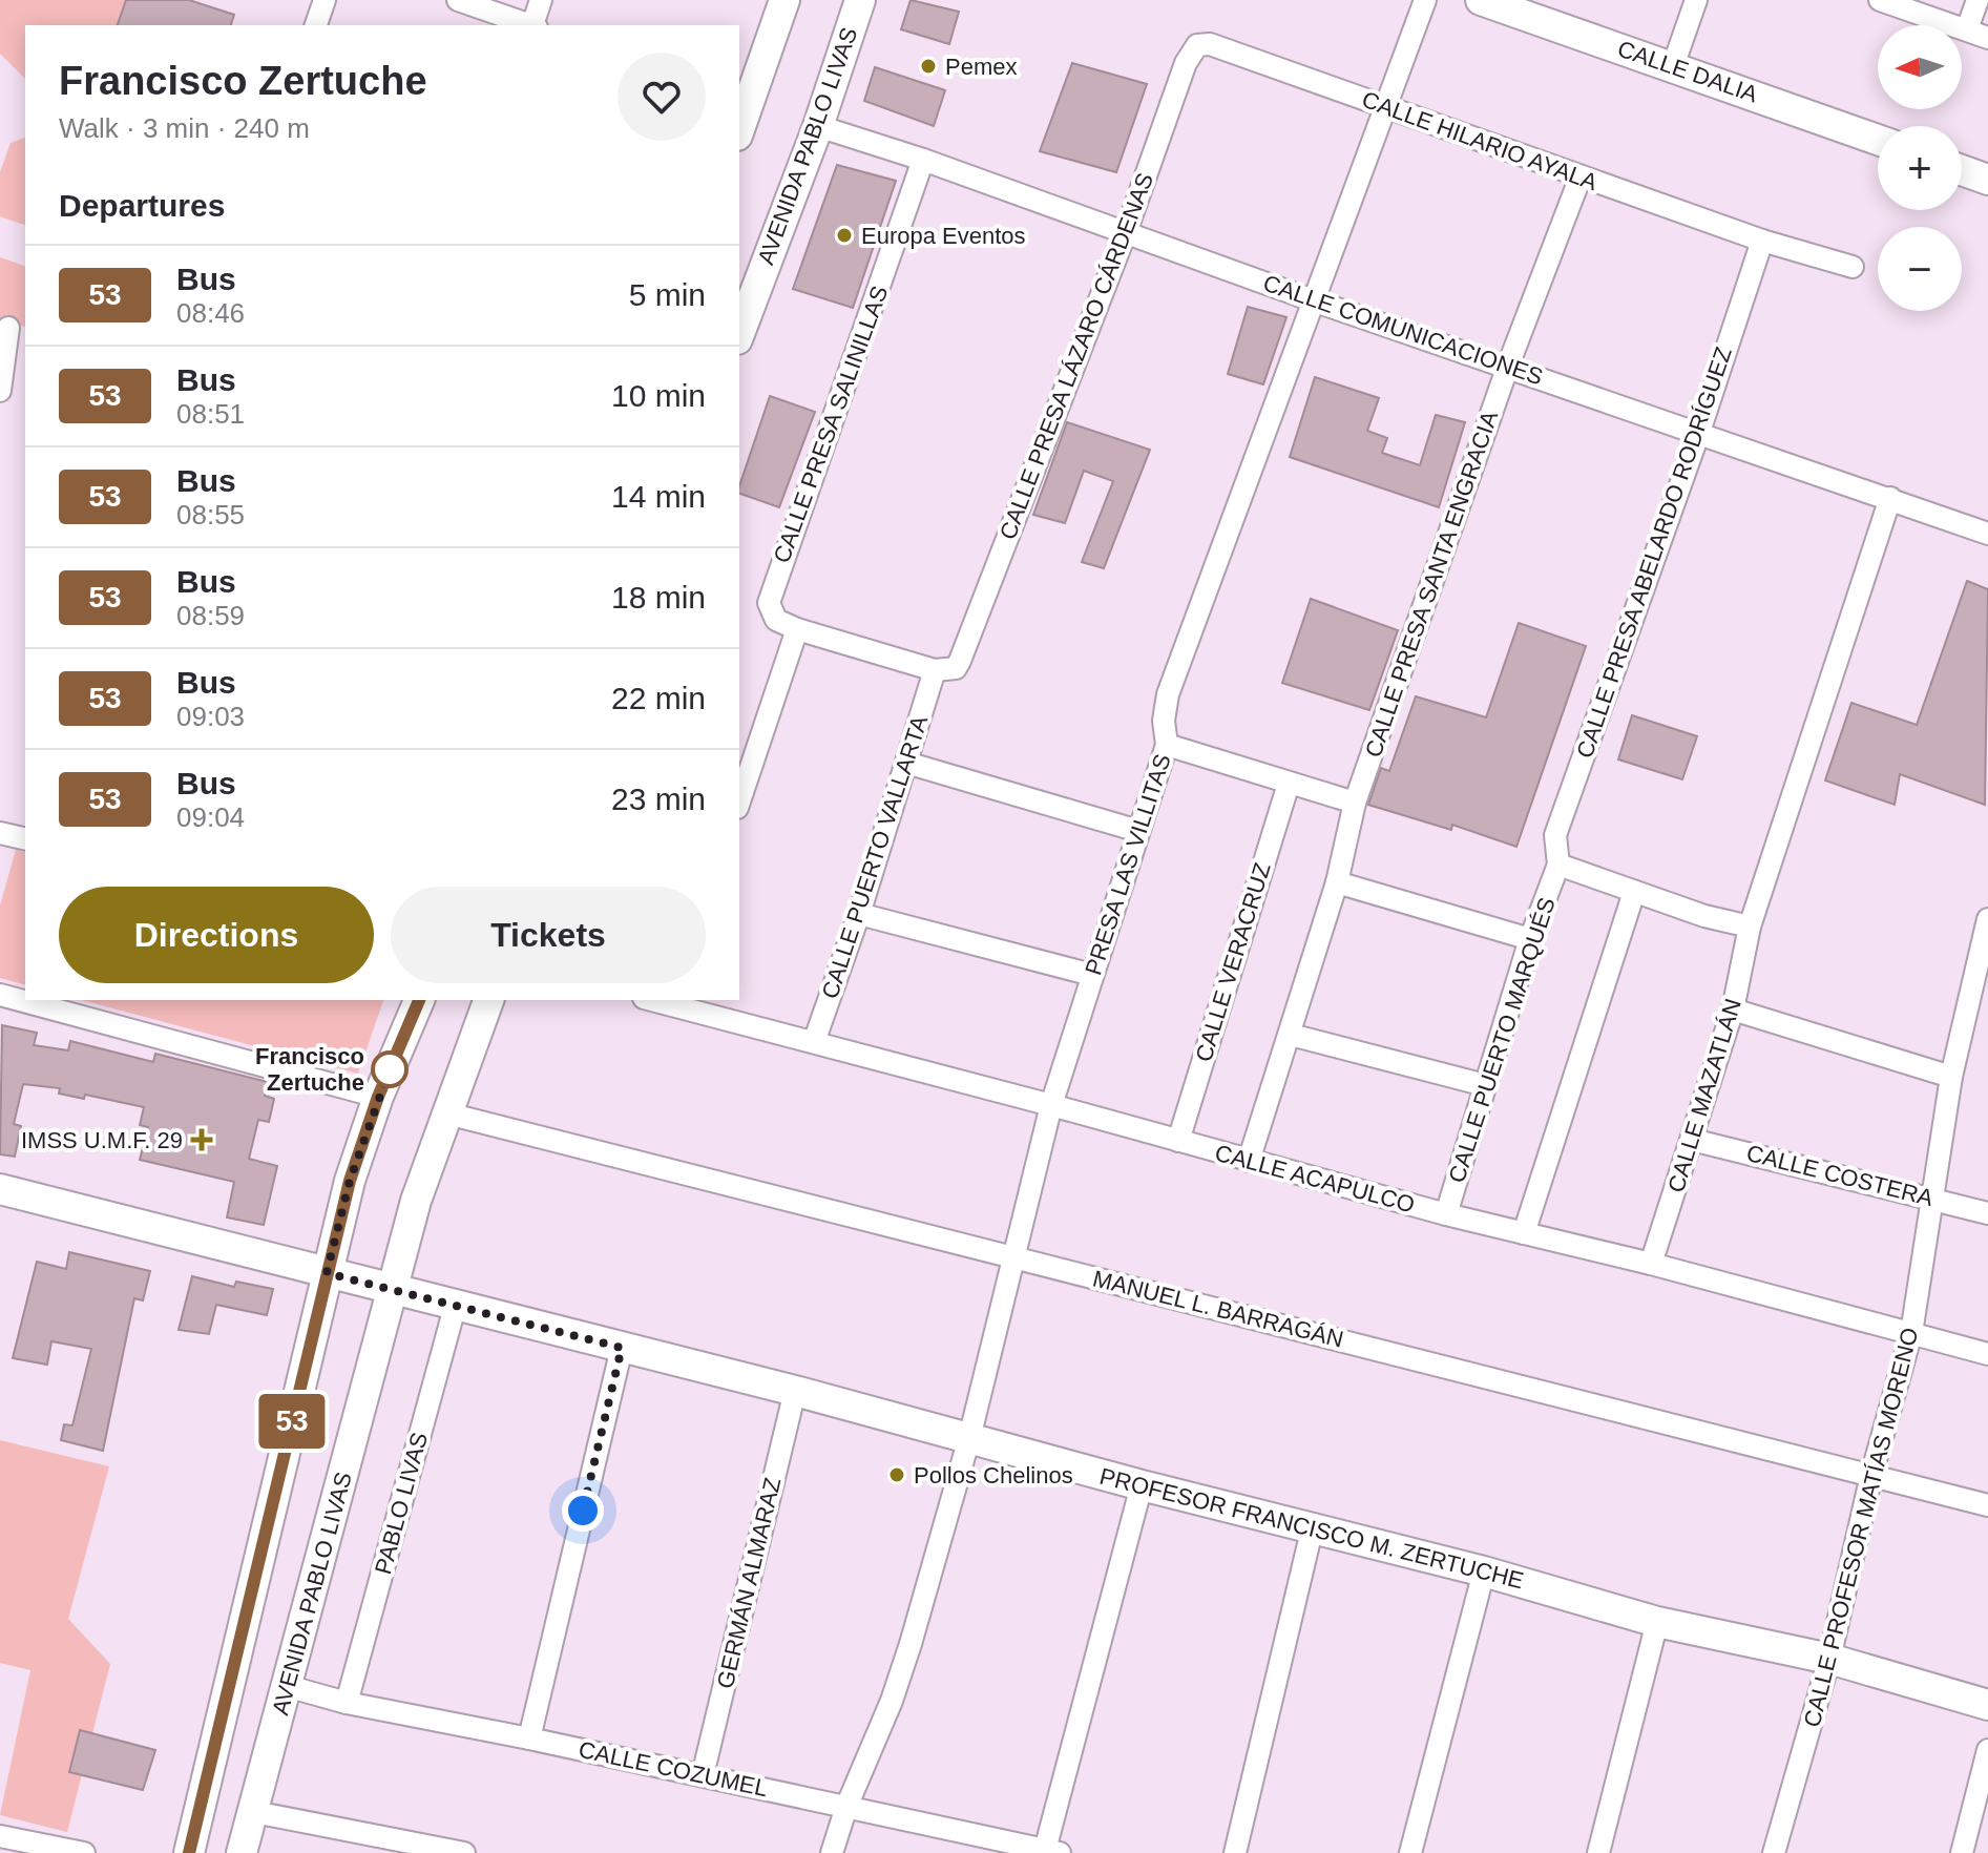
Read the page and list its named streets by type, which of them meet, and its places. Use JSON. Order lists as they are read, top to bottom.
{
  "streets": {
    "street": [
      "CALLE DALIA",
      "CALLE HILARIO AYALA",
      "AVENIDA PABLO LIVAS",
      "CALLE COMUNICACIONES",
      "CALLE PRESA LÁZARO CÁRDENAS",
      "CALLE PRESA SALINILLAS",
      "CALLE PRESA ABELARDO RODRÍGUEZ",
      "CALLE PRESA SANTA ENGRACIA",
      "CALLE PUERTO VALLARTA",
      "PRESA LAS VILLITAS",
      "CALLE VERACRUZ",
      "CALLE PUERTO MARQUÉS",
      "CALLE MAZATLÁN",
      "CALLE COSTERA",
      "CALLE ACAPULCO",
      "MANUEL L. BARRAGÁN",
      "PABLO LIVAS",
      "CALLE PROFESOR MATÍAS MORENO",
      "PROFESOR FRANCISCO M. ZERTUCHE",
      "GERMÁN ALMARAZ",
      "CALLE COZUMEL"
    ]
  },
  "crossings": [
    ["CALLE HILARIO AYALA", "CALLE PRESA LÁZARO CÁRDENAS"],
    ["CALLE HILARIO AYALA", "CALLE PRESA ABELARDO RODRÍGUEZ"],
    ["CALLE HILARIO AYALA", "CALLE PRESA SANTA ENGRACIA"],
    ["CALLE HILARIO AYALA", "PRESA LAS VILLITAS"],
    ["AVENIDA PABLO LIVAS", "CALLE COMUNICACIONES"],
    ["AVENIDA PABLO LIVAS", "MANUEL L. BARRAGÁN"],
    ["AVENIDA PABLO LIVAS", "PROFESOR FRANCISCO M. ZERTUCHE"],
    ["AVENIDA PABLO LIVAS", "CALLE COZUMEL"],
    ["CALLE COMUNICACIONES", "CALLE PRESA LÁZARO CÁRDENAS"],
    ["CALLE COMUNICACIONES", "CALLE PRESA SALINILLAS"],
    ["CALLE COMUNICACIONES", "CALLE PRESA ABELARDO RODRÍGUEZ"],
    ["CALLE COMUNICACIONES", "CALLE PRESA SANTA ENGRACIA"],
    ["CALLE COMUNICACIONES", "PRESA LAS VILLITAS"],
    ["CALLE COMUNICACIONES", "CALLE MAZATLÁN"],
    ["CALLE PRESA LÁZARO CÁRDENAS", "CALLE PUERTO VALLARTA"],
    ["CALLE PRESA ABELARDO RODRÍGUEZ", "CALLE PUERTO MARQUÉS"],
    ["CALLE PUERTO VALLARTA", "CALLE ACAPULCO"],
    ["PRESA LAS VILLITAS", "CALLE ACAPULCO"],
    ["PRESA LAS VILLITAS", "MANUEL L. BARRAGÁN"],
    ["PRESA LAS VILLITAS", "PROFESOR FRANCISCO M. ZERTUCHE"],
    ["PRESA LAS VILLITAS", "CALLE COZUMEL"],
    ["CALLE VERACRUZ", "CALLE ACAPULCO"],
    ["CALLE PUERTO MARQUÉS", "CALLE ACAPULCO"],
    ["CALLE MAZATLÁN", "CALLE COSTERA"],
    ["CALLE MAZATLÁN", "CALLE ACAPULCO"],
    ["CALLE COSTERA", "CALLE PROFESOR MATÍAS MORENO"],
    ["CALLE ACAPULCO", "CALLE PROFESOR MATÍAS MORENO"],
    ["MANUEL L. BARRAGÁN", "CALLE PROFESOR MATÍAS MORENO"],
    ["PABLO LIVAS", "PROFESOR FRANCISCO M. ZERTUCHE"],
    ["PABLO LIVAS", "CALLE COZUMEL"],
    ["CALLE PROFESOR MATÍAS MORENO", "PROFESOR FRANCISCO M. ZERTUCHE"],
    ["PROFESOR FRANCISCO M. ZERTUCHE", "GERMÁN ALMARAZ"],
    ["GERMÁN ALMARAZ", "CALLE COZUMEL"]
  ],
  "places": {
    "other": [
      "Pemex",
      "Europa Eventos",
      "Francisco Zertuche",
      "Pollos Chelinos"
    ],
    "health": ["IMSS U.M.F. 29"]
  },
  "lines": ["bus line 53"],
  "north": "left",
  "page": {
    "on_map": "53",
    "map_buttons": ["+", "−"],
    "heading": [
      ["Francisco Zertuche", "Walk · 3 min · 240 m"],
      "Departures"
    ],
    "list": [
      {
        "mark": "53",
        "name": "Bus",
        "note": "08:46",
        "value": "5 min"
      },
      {
        "mark": "53",
        "name": "Bus",
        "note": "08:51",
        "value": "10 min"
      },
      {
        "mark": "53",
        "name": "Bus",
        "note": "08:55",
        "value": "14 min"
      },
      {
        "mark": "53",
        "name": "Bus",
        "note": "08:59",
        "value": "18 min"
      },
      {
        "mark": "53",
        "name": "Bus",
        "note": "09:03",
        "value": "22 min"
      },
      {
        "mark": "53",
        "name": "Bus",
        "note": "09:04",
        "value": "23 min"
      }
    ],
    "buttons": ["Directions", "Tickets"]
  }
}
